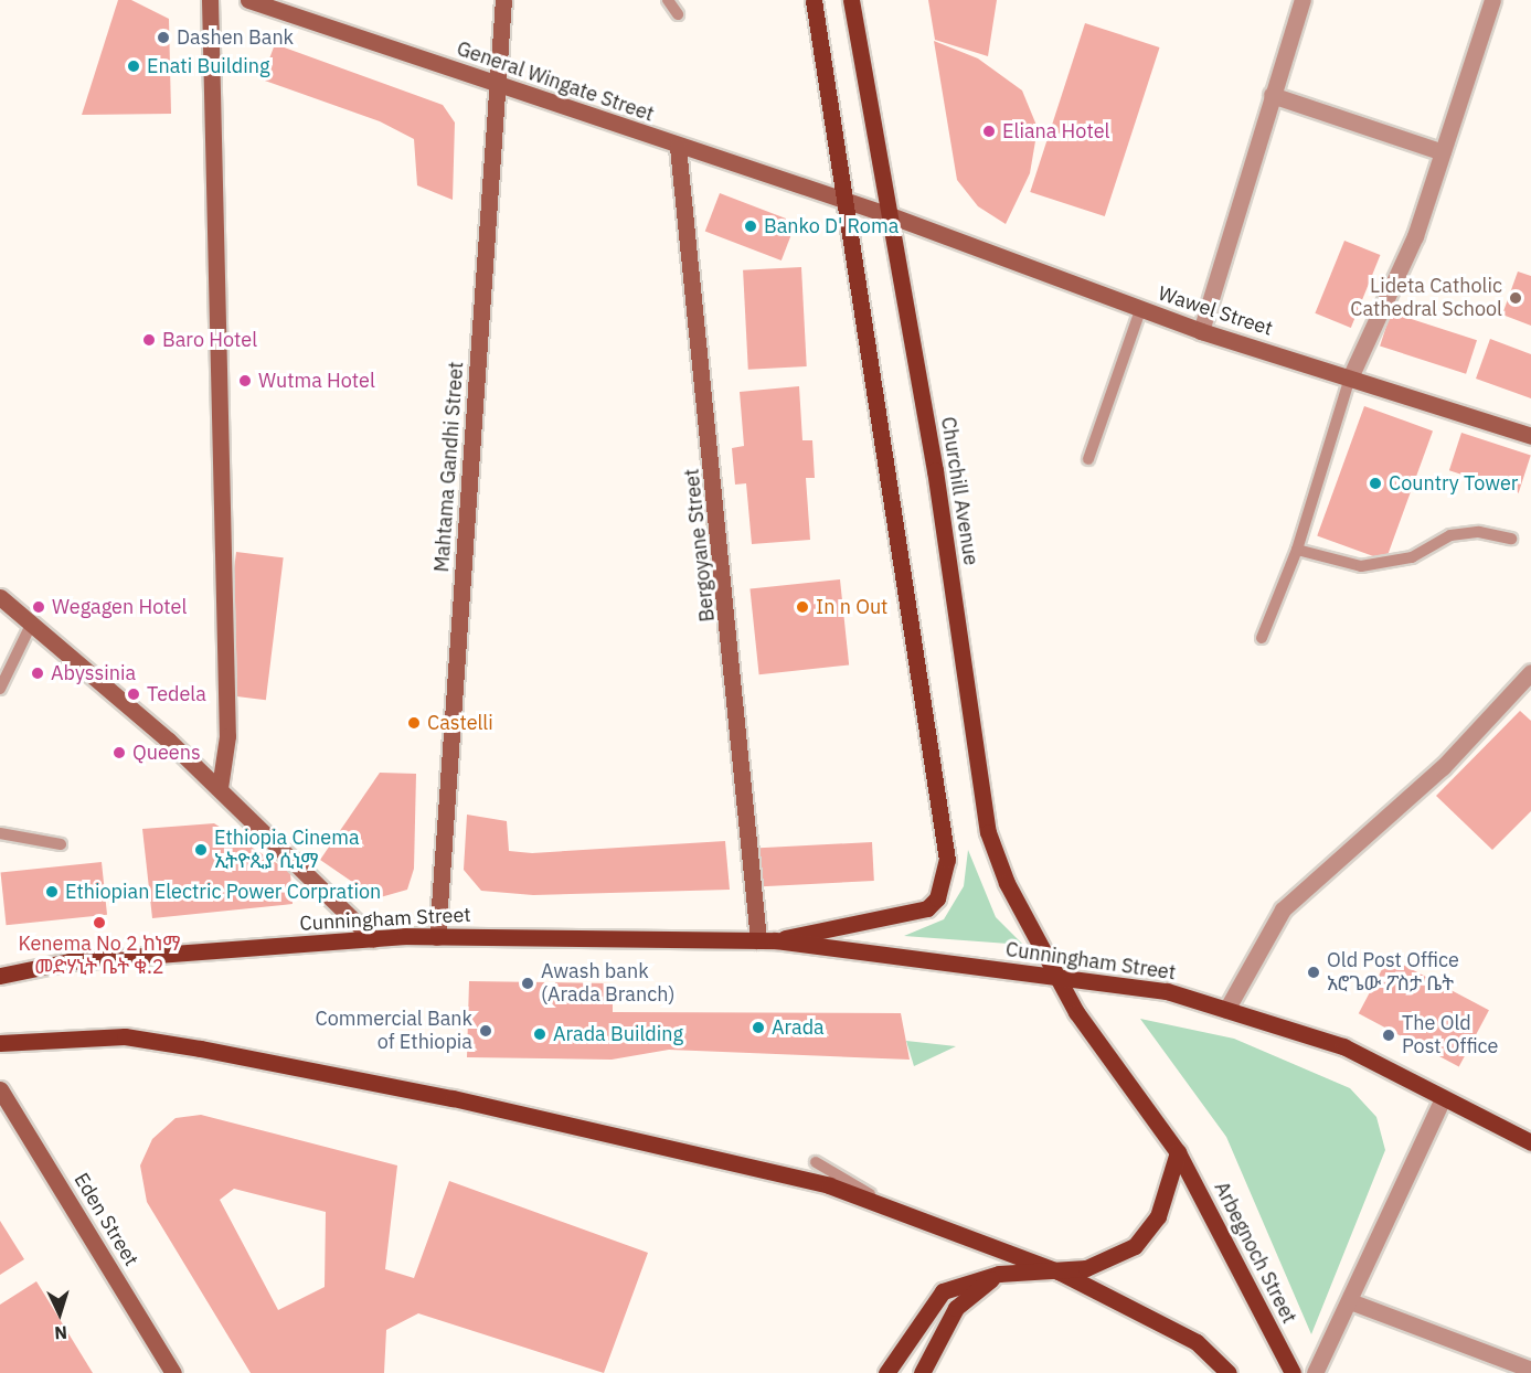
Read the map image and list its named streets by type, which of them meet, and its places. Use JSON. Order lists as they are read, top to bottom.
{
  "streets": {
    "main road": [
      "General Wingate Street",
      "Wawel Street",
      "Mahtama Gandhi Street",
      "Churchill Avenue",
      "Bergoyane Street",
      "Cunningham Street",
      "Eden Street",
      "Arbegnoch Street"
    ]
  },
  "crossings": [
    ["General Wingate Street", "Wawel Street"],
    ["General Wingate Street", "Mahtama Gandhi Street"],
    ["General Wingate Street", "Bergoyane Street"],
    ["General Wingate Street", "Cunningham Street"],
    ["Wawel Street", "Churchill Avenue"],
    ["Wawel Street", "Cunningham Street"],
    ["Mahtama Gandhi Street", "Cunningham Street"],
    ["Churchill Avenue", "Cunningham Street"],
    ["Churchill Avenue", "Arbegnoch Street"],
    ["Bergoyane Street", "Cunningham Street"]
  ],
  "places": [
    "Dashen Bank",
    "Enati Building",
    "Eliana Hotel",
    "Banko D' Roma",
    "Lideta Catholic Cathedral School",
    "Baro Hotel",
    "Wutma Hotel",
    "Country Tower",
    "Wegagen Hotel",
    "In n Out",
    "Abyssinia",
    "Tedela",
    "Castelli",
    "Queens",
    "Ethiopia Cinema ኢትዮጲያ ሲኒማ",
    "Ethiopian Electric Power Corpration",
    "Kenema No 2 ከነማ መድሃኒት ቤት ቁ.2",
    "Old Post Office አሮጌው ፖስታ ቤት",
    "Awash bank (Arada Branch)",
    "Arada",
    "Commercial Bank of Ethiopia",
    "Arada Building",
    "The Old Post Office"
  ],
  "north": "bottom"
}
